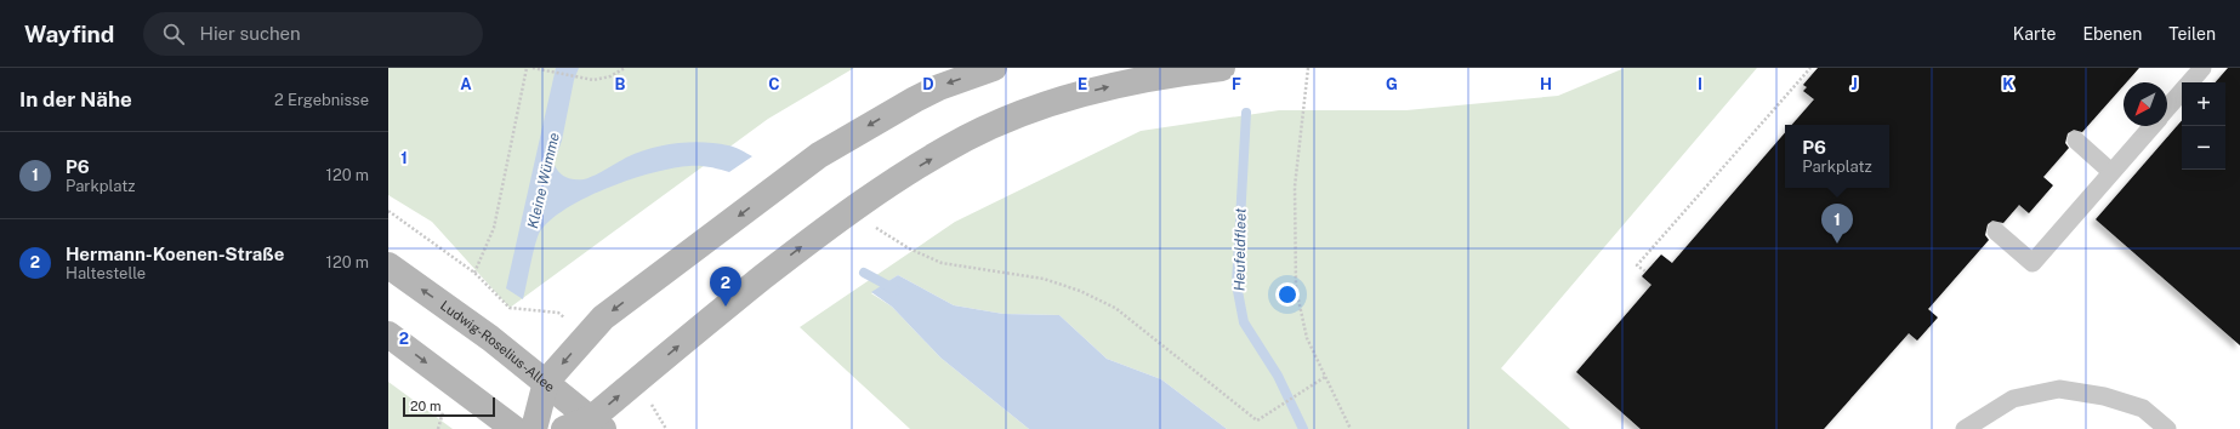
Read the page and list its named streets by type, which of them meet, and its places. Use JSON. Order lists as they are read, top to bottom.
{
  "streets": {
    "main road": ["Ludwig-Roselius-Allee"]
  },
  "water": ["Kleine Wümme", "Heufeldfleet"],
  "scale_bar": "20 m",
  "north": "bottom left",
  "page": {
    "header": "Wayfind",
    "search": "Hier suchen",
    "nav": ["Karte", "Ebenen", "Teilen"],
    "heading": ["In der Nähe", "2 Ergebnisse"],
    "map_buttons": ["+", "−"],
    "popup": ["P6", "Parkplatz"],
    "list": [
      {
        "mark": "1",
        "name": "P6",
        "note": "Parkplatz",
        "value": "120 m"
      },
      {
        "mark": "2",
        "name": "Hermann-Koenen-Straße",
        "note": "Haltestelle",
        "value": "120 m"
      }
    ],
    "pins": ["1", "2"],
    "scale": "20 m"
  },
  "grid": {
    "columns": [
      "A",
      "B",
      "C",
      "D",
      "E",
      "F",
      "G",
      "H",
      "I",
      "J",
      "K"
    ],
    "rows": ["1", "2"]
  }
}
